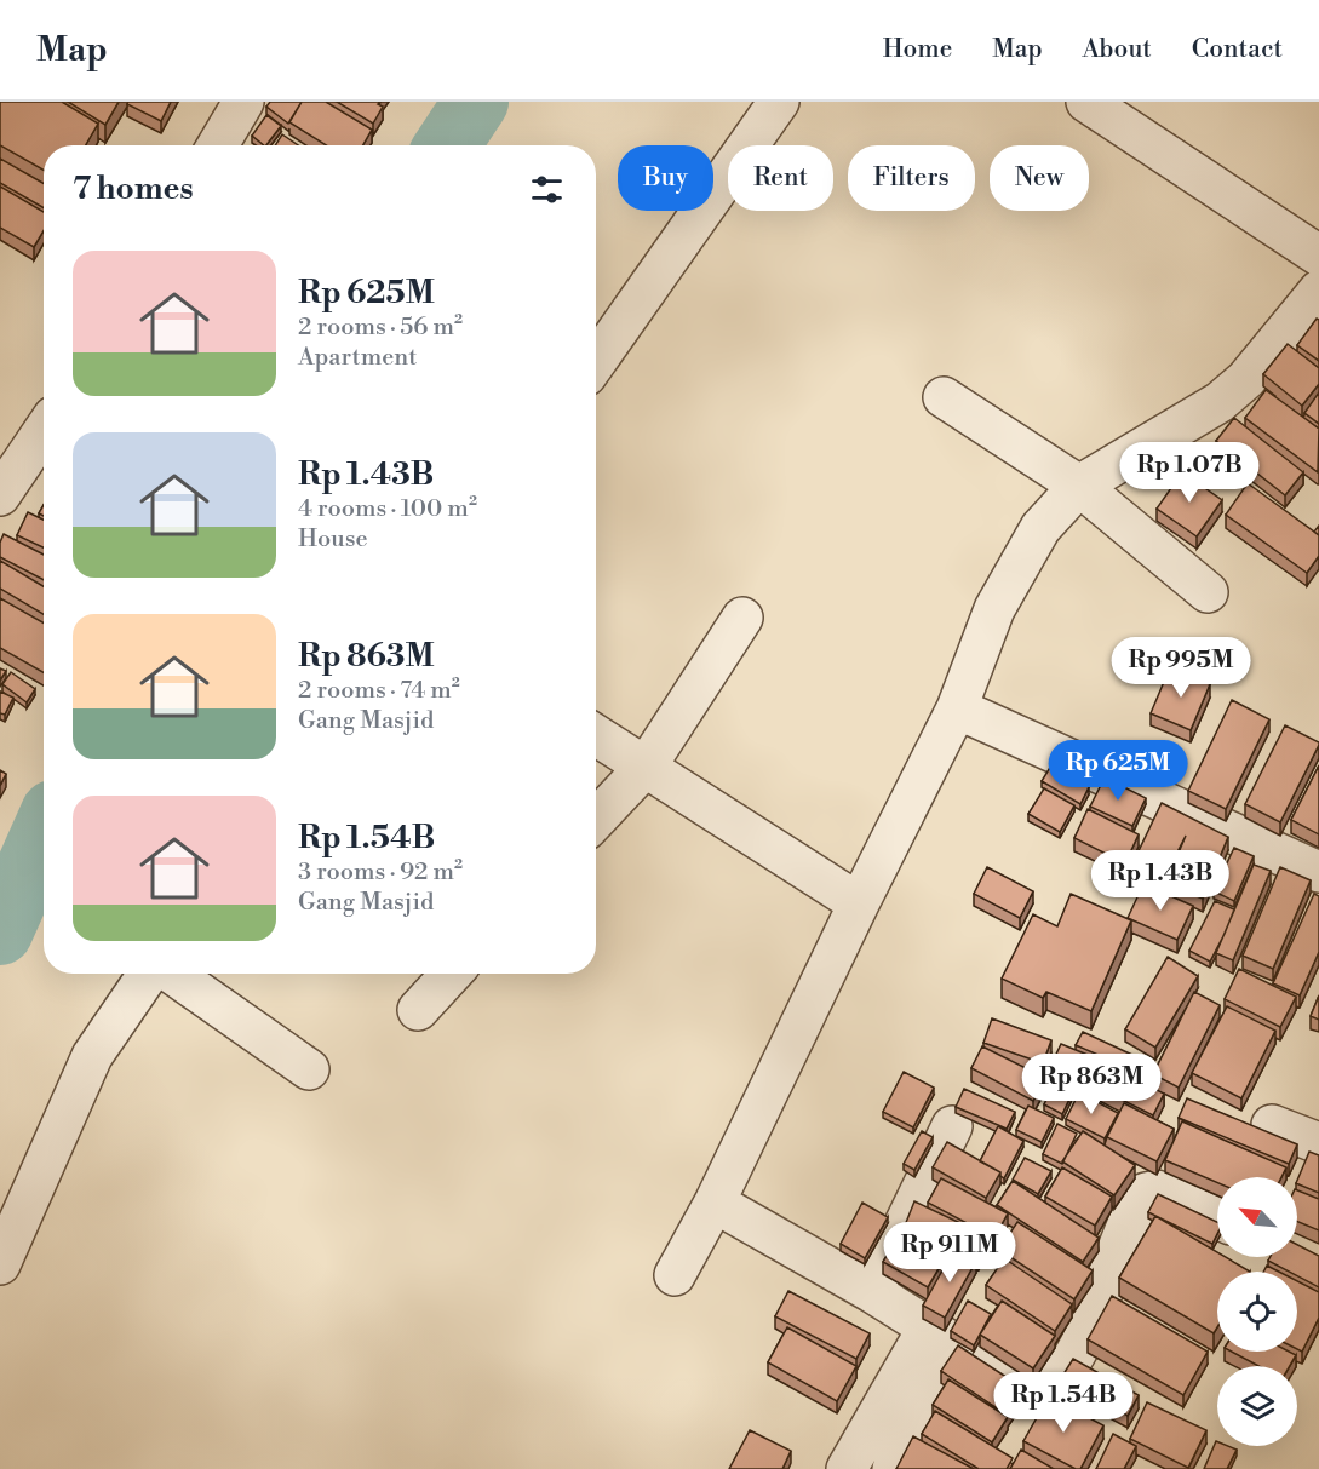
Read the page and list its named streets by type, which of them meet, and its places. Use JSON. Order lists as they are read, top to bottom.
{
  "north": "top left",
  "page": {
    "header": "Map",
    "nav": [
      "Home",
      "Map",
      "About",
      "Contact"
    ],
    "chip": [
      "Buy",
      "Rent",
      "Filters",
      "New"
    ],
    "heading": "7 homes",
    "list": [
      {
        "name": "Rp 625M",
        "note": "2 rooms · 56 m² · Apartment"
      },
      {
        "name": "Rp 1.43B",
        "note": "4 rooms · 100 m² · House"
      },
      {
        "name": "Rp 863M",
        "note": "2 rooms · 74 m² · Gang Masjid"
      },
      {
        "name": "Rp 1.54B",
        "note": "3 rooms · 92 m² · Gang Masjid"
      }
    ],
    "price": [
      "Rp 1.07B",
      "Rp 995M",
      "Rp 625M",
      "Rp 1.43B",
      "Rp 863M",
      "Rp 911M",
      "Rp 1.54B"
    ]
  }
}
